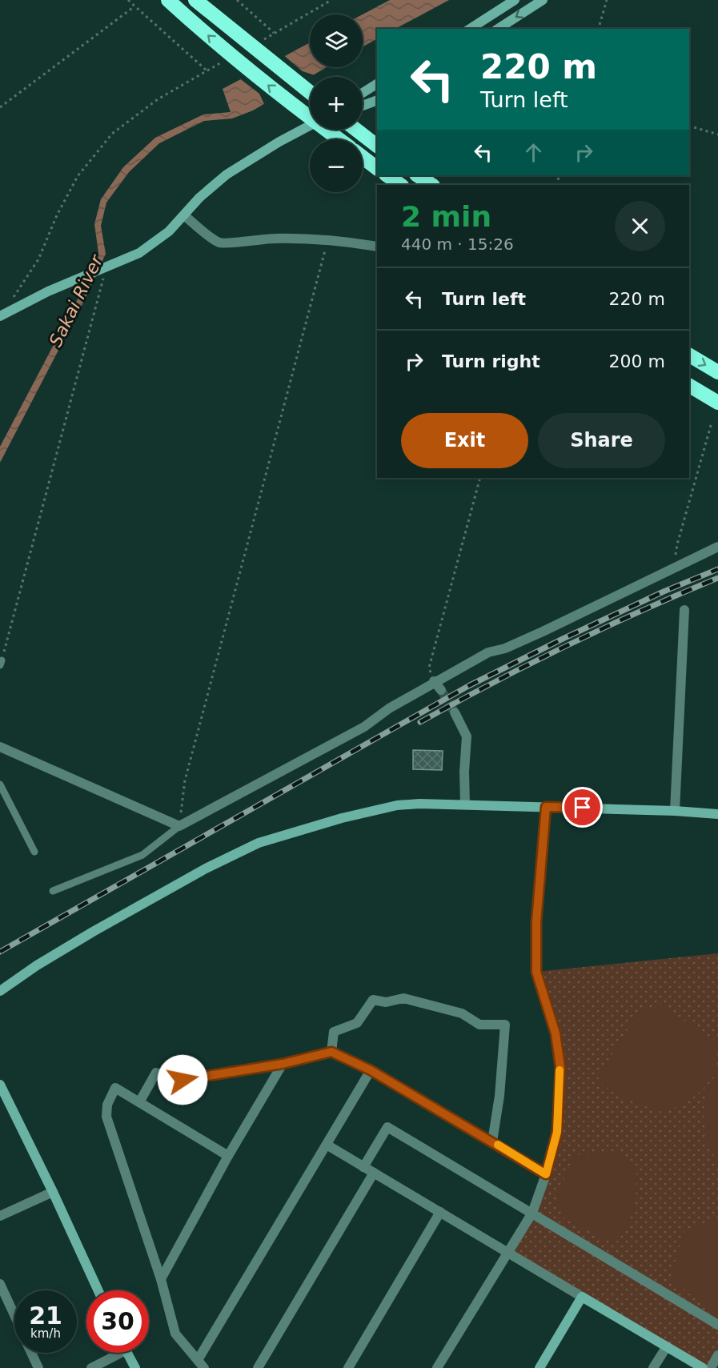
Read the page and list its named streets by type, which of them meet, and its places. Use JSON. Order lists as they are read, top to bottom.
{
  "water": ["Sakai River"],
  "page": {
    "map_buttons": ["+", "−"],
    "turn": ["220 m", "Turn left"],
    "heading": ["2 min", "440 m · 15:26"],
    "list": [
      {
        "name": "Turn left",
        "value": "220 m"
      },
      {
        "name": "Turn right",
        "value": "200 m"
      }
    ],
    "buttons": ["Exit", "Share"],
    "speed": "21 km/h",
    "limit": "30"
  }
}
